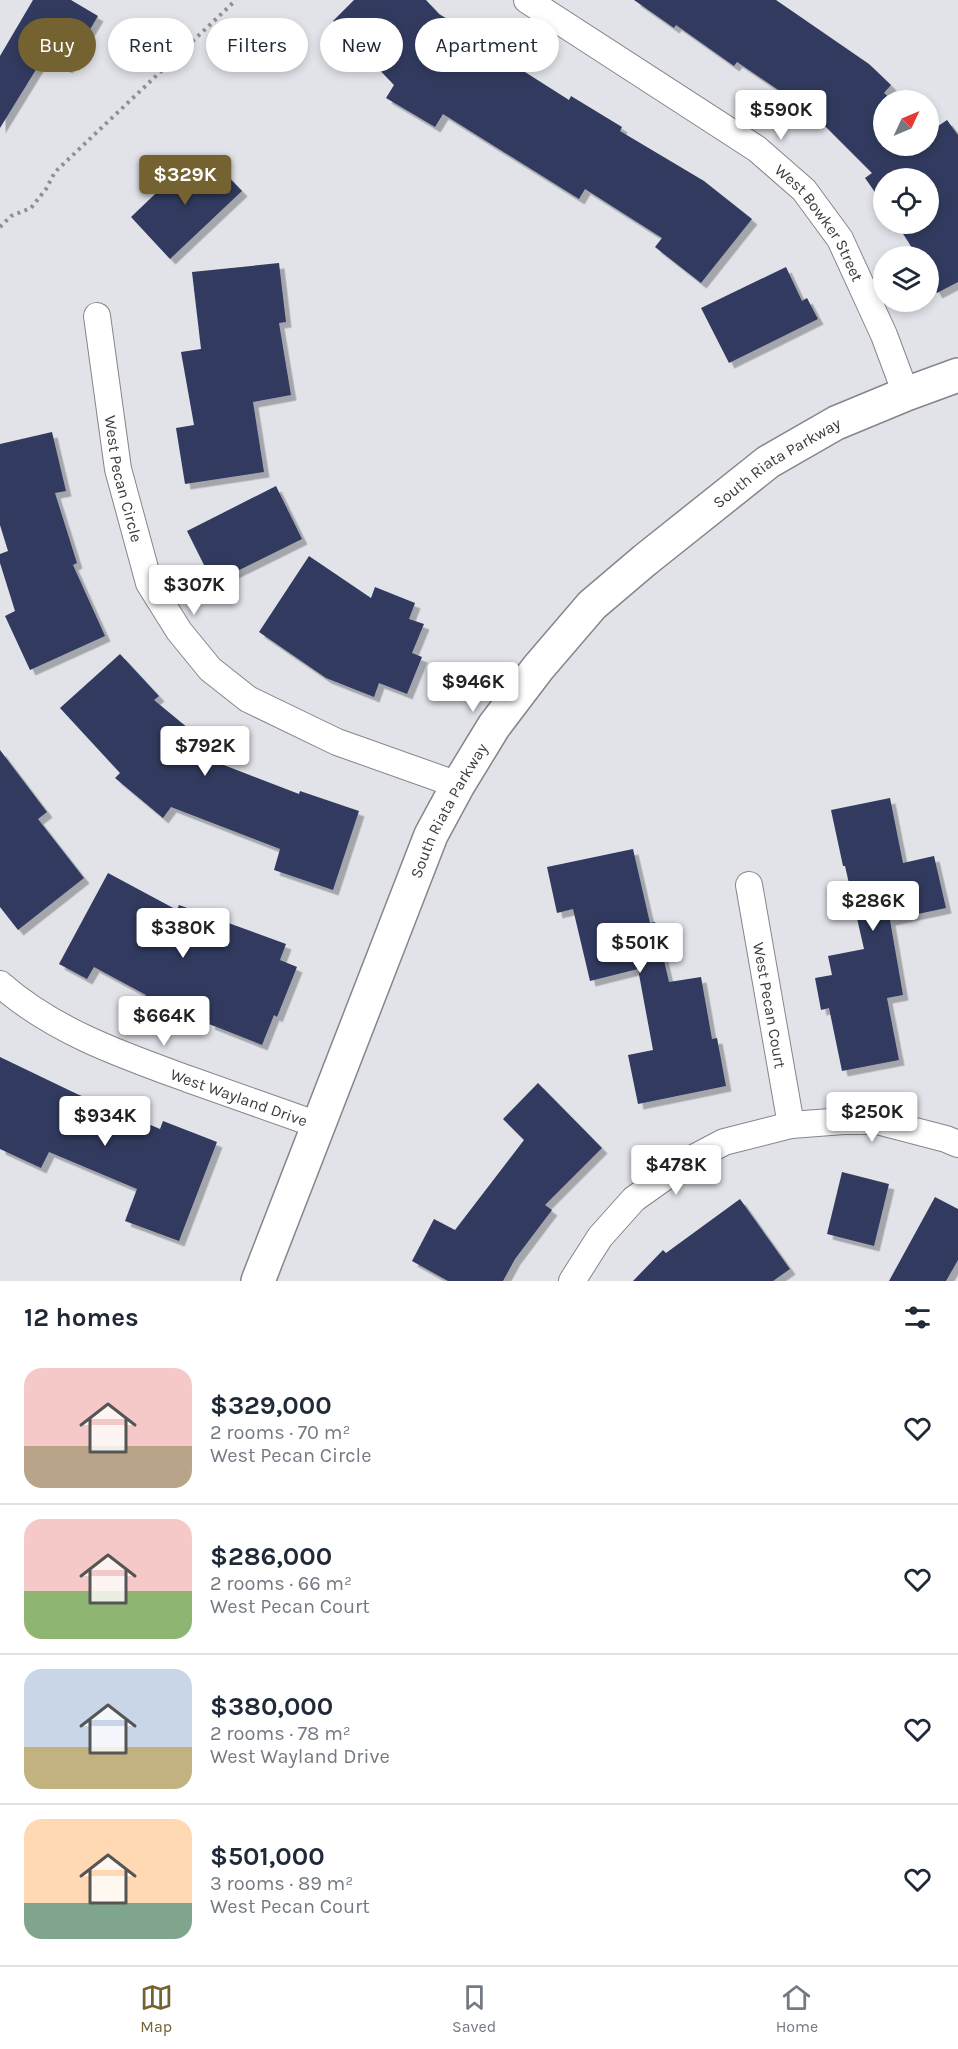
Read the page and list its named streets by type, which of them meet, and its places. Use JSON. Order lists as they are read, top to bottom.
{
  "streets": {
    "street": [
      "West Bowker Street",
      "South Riata Parkway",
      "West Pecan Circle",
      "West Pecan Court",
      "West Wayland Drive"
    ]
  },
  "crossings": [
    ["West Bowker Street", "South Riata Parkway"],
    ["South Riata Parkway", "West Pecan Circle"],
    ["South Riata Parkway", "West Wayland Drive"]
  ],
  "north": "top right",
  "page": {
    "chip": [
      "Buy",
      "Rent",
      "Filters",
      "New",
      "Apartment"
    ],
    "price": [
      "$590K",
      "$329K",
      "$307K",
      "$946K",
      "$792K",
      "$286K",
      "$380K",
      "$501K",
      "$664K",
      "$250K",
      "$934K",
      "$478K"
    ],
    "heading": "12 homes",
    "list": [
      {
        "name": "$329,000",
        "note": "2 rooms · 70 m² · West Pecan Circle"
      },
      {
        "name": "$286,000",
        "note": "2 rooms · 66 m² · West Pecan Court"
      },
      {
        "name": "$380,000",
        "note": "2 rooms · 78 m² · West Wayland Drive"
      },
      {
        "name": "$501,000",
        "note": "3 rooms · 89 m² · West Pecan Court"
      }
    ],
    "tabs": ["Map", "Saved", "Home"]
  }
}
